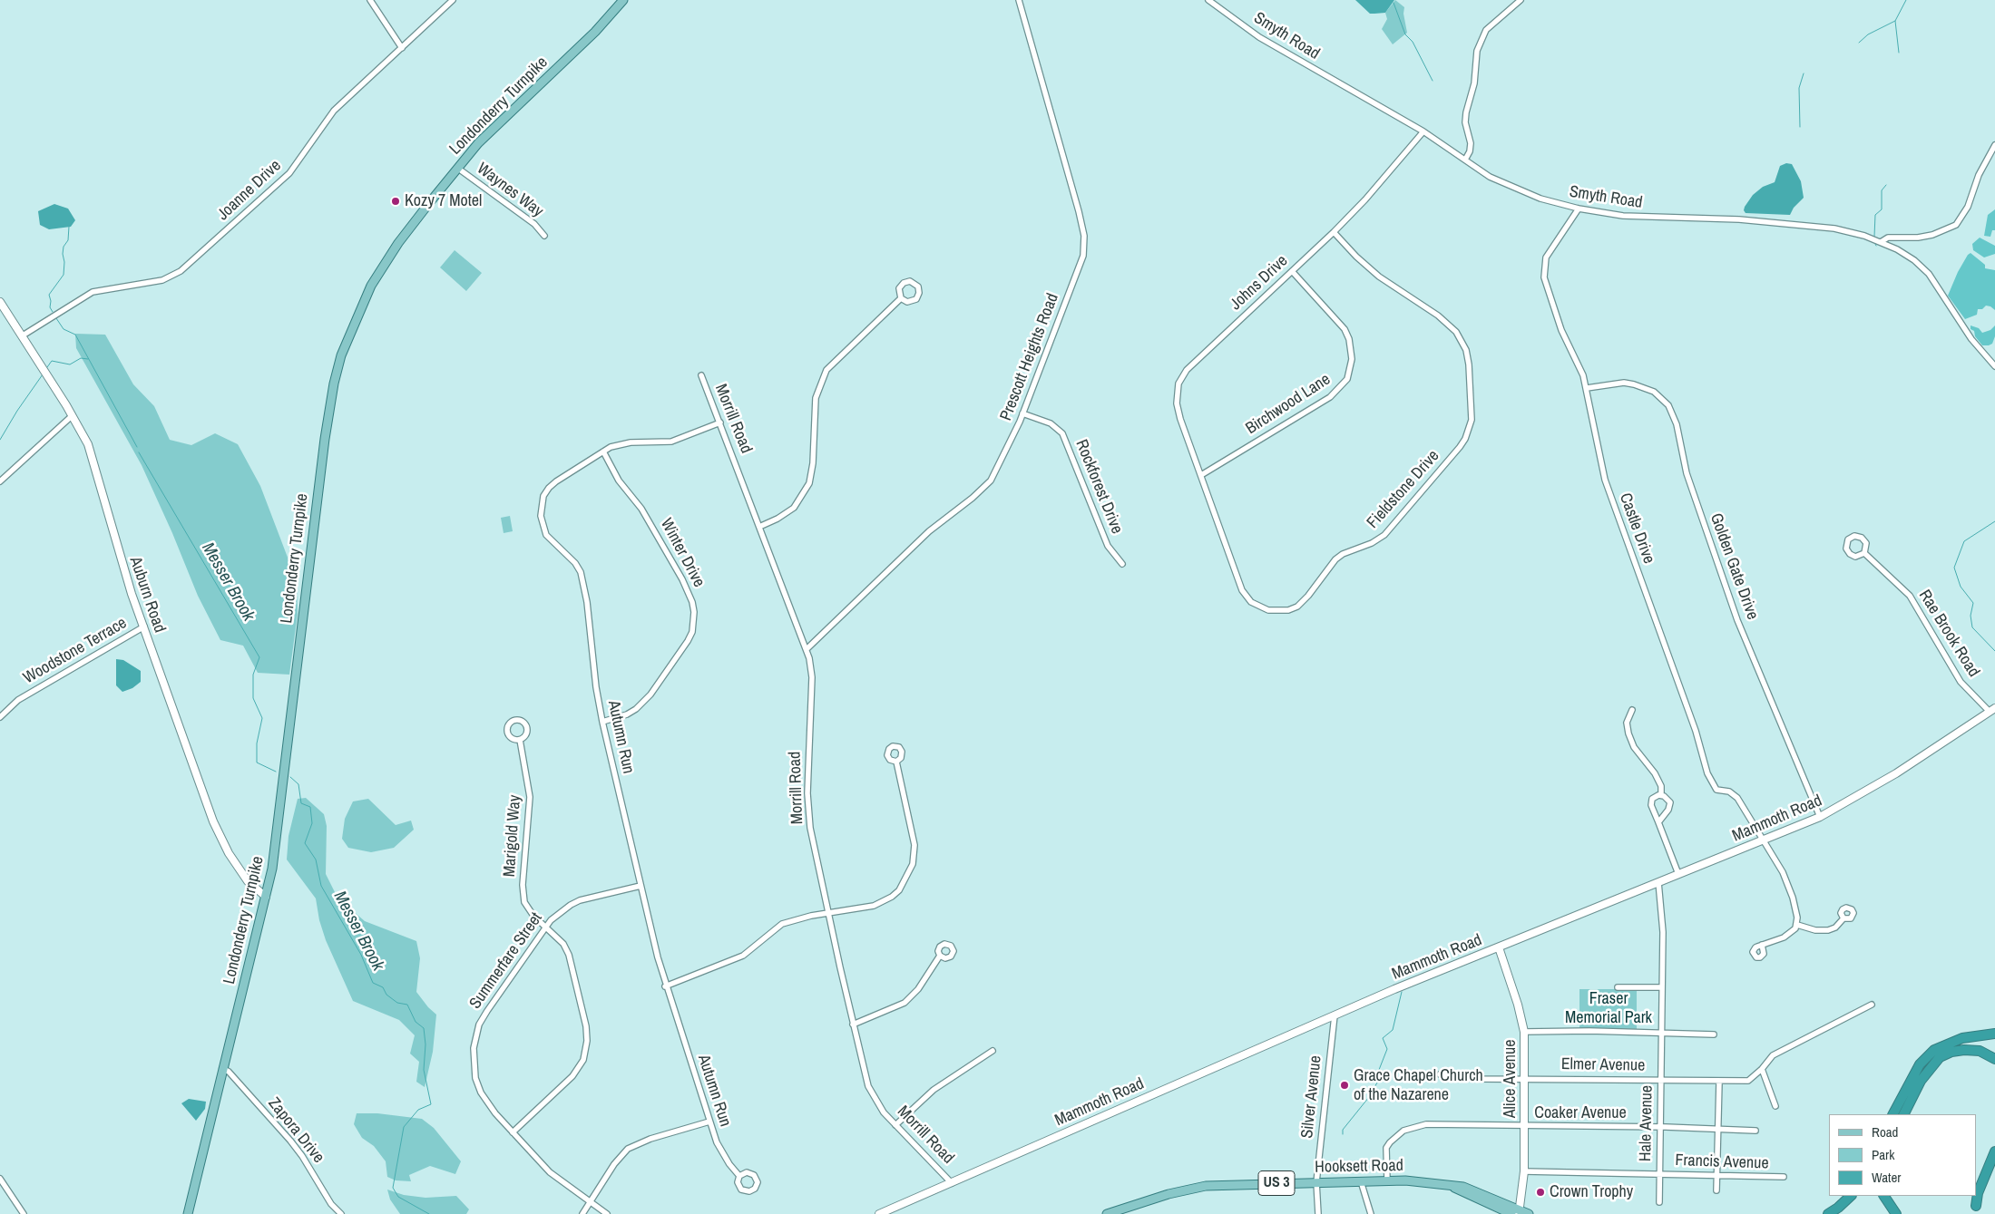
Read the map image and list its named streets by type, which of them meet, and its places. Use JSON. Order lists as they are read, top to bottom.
{
  "streets": {
    "main road": [
      "Londonderry Turnpike",
      "Auburn Road",
      "Mammoth Road",
      "Alice Avenue",
      "Hooksett Road",
      "US 3"
    ],
    "street": [
      "Smyth Road",
      "Joanne Drive",
      "Waynes Way",
      "Johns Drive",
      "Prescott Heights Road",
      "Birchwood Lane",
      "Morrill Road",
      "Rockforest Drive",
      "Fieldstone Drive",
      "Castle Drive",
      "Winter Drive",
      "Golden Gate Drive",
      "Rae Brook Road",
      "Woodstone Terrace",
      "Autumn Run",
      "Marigold Way",
      "Summerfare Street",
      "Elmer Avenue",
      "Silver Avenue",
      "Coaker Avenue",
      "Hale Avenue",
      "Zapora Drive",
      "Francis Avenue"
    ]
  },
  "crossings": [
    ["Smyth Road", "Johns Drive"],
    ["Smyth Road", "Castle Drive"],
    ["Londonderry Turnpike", "Waynes Way"],
    ["Londonderry Turnpike", "Auburn Road"],
    ["Londonderry Turnpike", "Zapora Drive"],
    ["Joanne Drive", "Auburn Road"],
    ["Johns Drive", "Birchwood Lane"],
    ["Johns Drive", "Fieldstone Drive"],
    ["Prescott Heights Road", "Morrill Road"],
    ["Prescott Heights Road", "Rockforest Drive"],
    ["Birchwood Lane", "Fieldstone Drive"],
    ["Morrill Road", "Autumn Run"],
    ["Morrill Road", "Mammoth Road"],
    ["Castle Drive", "Golden Gate Drive"],
    ["Castle Drive", "Mammoth Road"],
    ["Winter Drive", "Autumn Run"],
    ["Golden Gate Drive", "Mammoth Road"],
    ["Auburn Road", "Woodstone Terrace"],
    ["Rae Brook Road", "Mammoth Road"],
    ["Autumn Run", "Summerfare Street"],
    ["Mammoth Road", "Alice Avenue"],
    ["Mammoth Road", "Silver Avenue"],
    ["Mammoth Road", "Hale Avenue"],
    ["Marigold Way", "Summerfare Street"],
    ["Elmer Avenue", "Alice Avenue"],
    ["Elmer Avenue", "Hale Avenue"],
    ["Alice Avenue", "Coaker Avenue"],
    ["Alice Avenue", "Francis Avenue"],
    ["Alice Avenue", "Hooksett Road"],
    ["Silver Avenue", "Hooksett Road"],
    ["Coaker Avenue", "Hale Avenue"],
    ["Coaker Avenue", "Hooksett Road"],
    ["Hale Avenue", "Francis Avenue"]
  ],
  "water": ["Messer Brook"],
  "parks": ["Fraser Memorial Park"],
  "places": ["Kozy 7 Motel", "Grace Chapel Church of the Nazarene", "Crown Trophy"],
  "legend": ["Road", "Park", "Water"]
}
